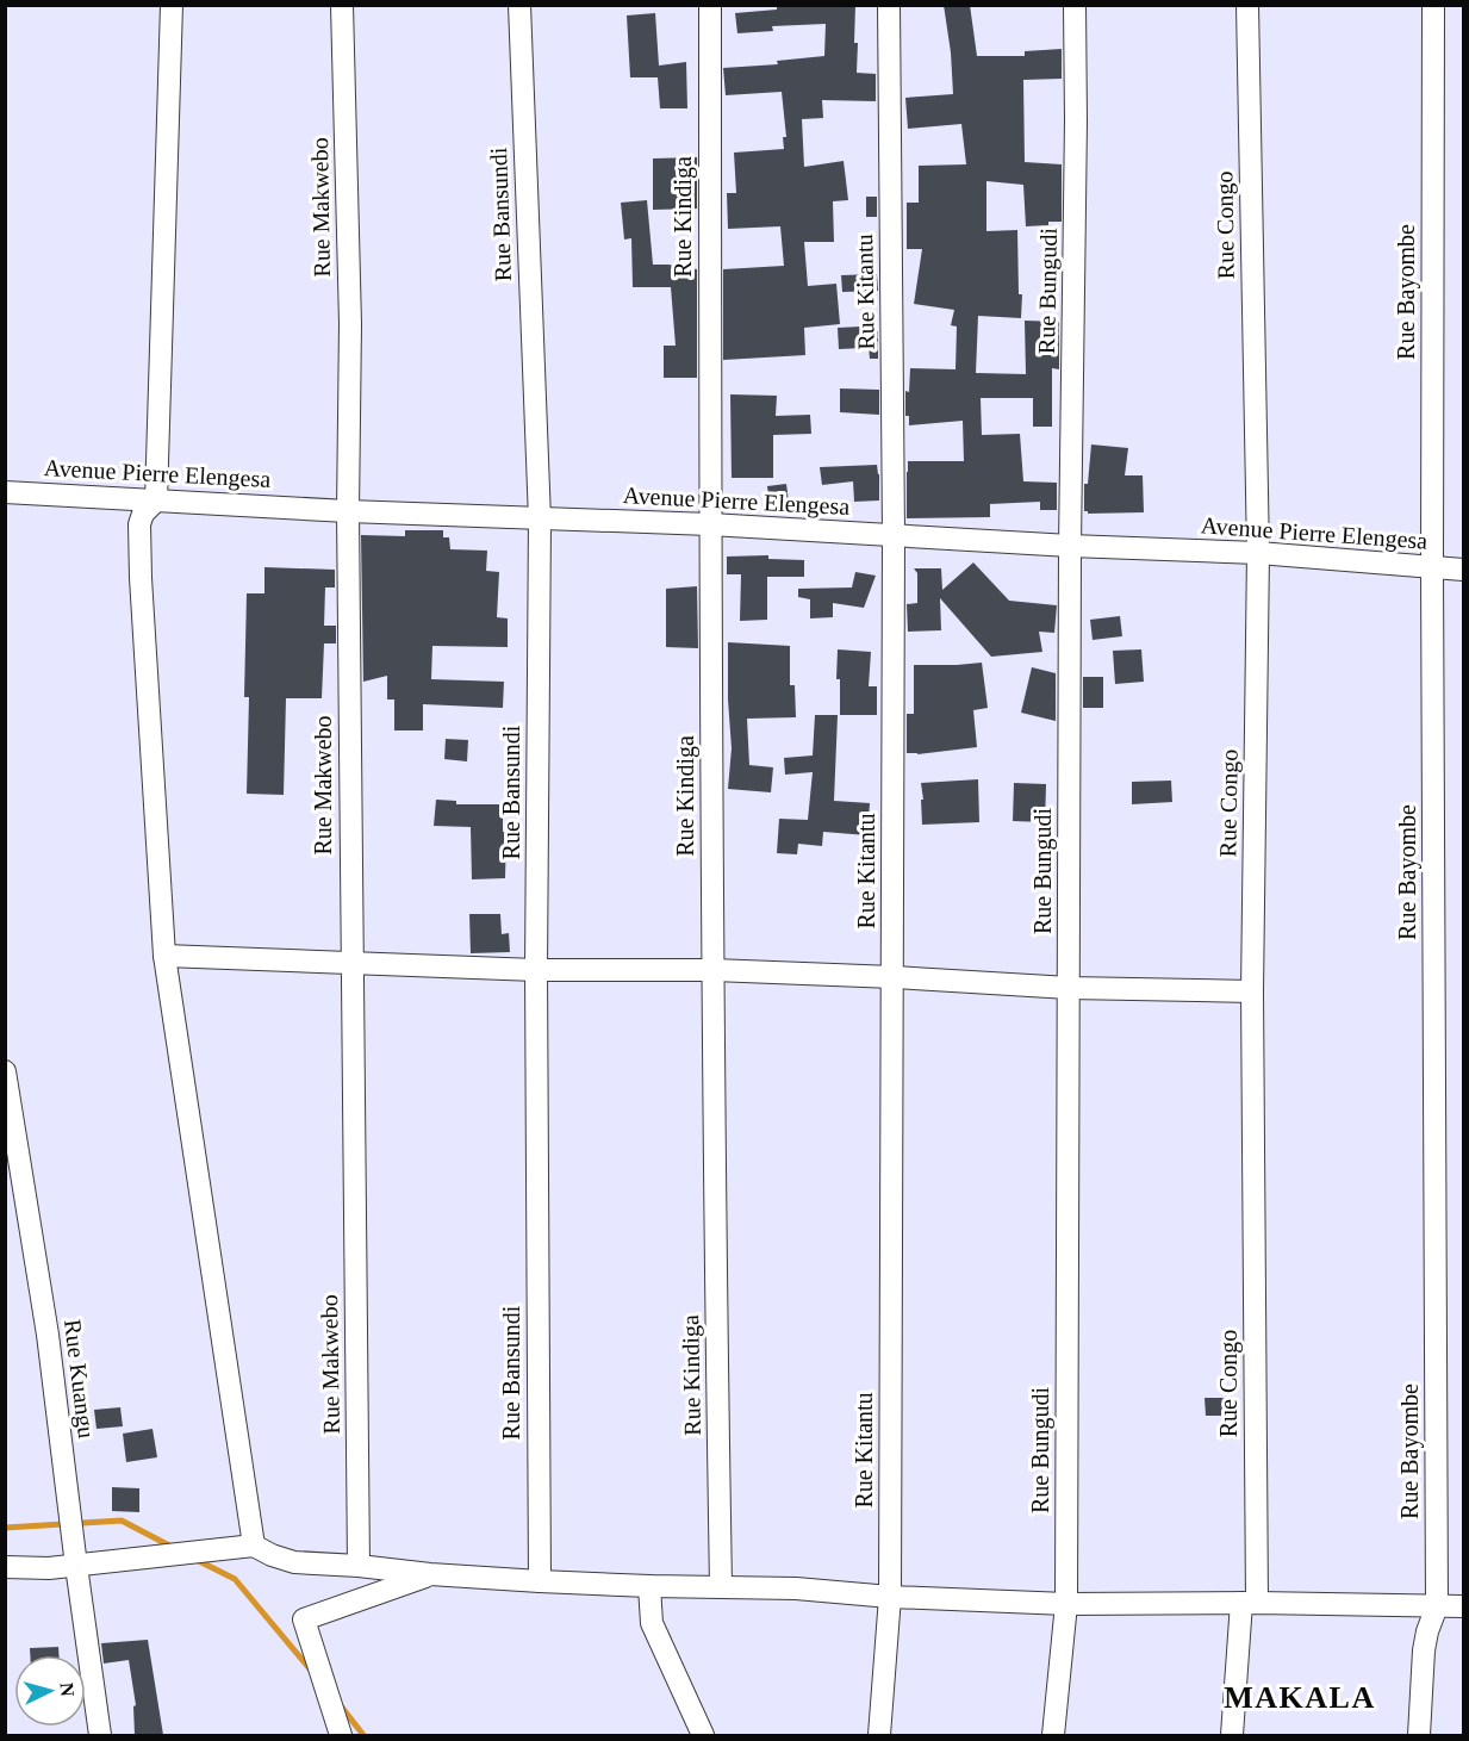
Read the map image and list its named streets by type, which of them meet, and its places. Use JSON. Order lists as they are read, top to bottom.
{
  "streets": {
    "street": [
      "Rue Makwebo",
      "Rue Bansundi",
      "Rue Kindiga",
      "Rue Congo",
      "Rue Bungudi",
      "Rue Kitantu",
      "Rue Bayombe",
      "Avenue Pierre Elengesa",
      "Rue Kuangu"
    ]
  },
  "crossings": [
    ["Rue Makwebo", "Avenue Pierre Elengesa"],
    ["Rue Bansundi", "Avenue Pierre Elengesa"],
    ["Rue Kindiga", "Avenue Pierre Elengesa"],
    ["Rue Congo", "Avenue Pierre Elengesa"],
    ["Rue Bungudi", "Avenue Pierre Elengesa"],
    ["Rue Kitantu", "Avenue Pierre Elengesa"],
    ["Rue Bayombe", "Avenue Pierre Elengesa"]
  ],
  "districts": ["MAKALA"],
  "north": "right"
}
